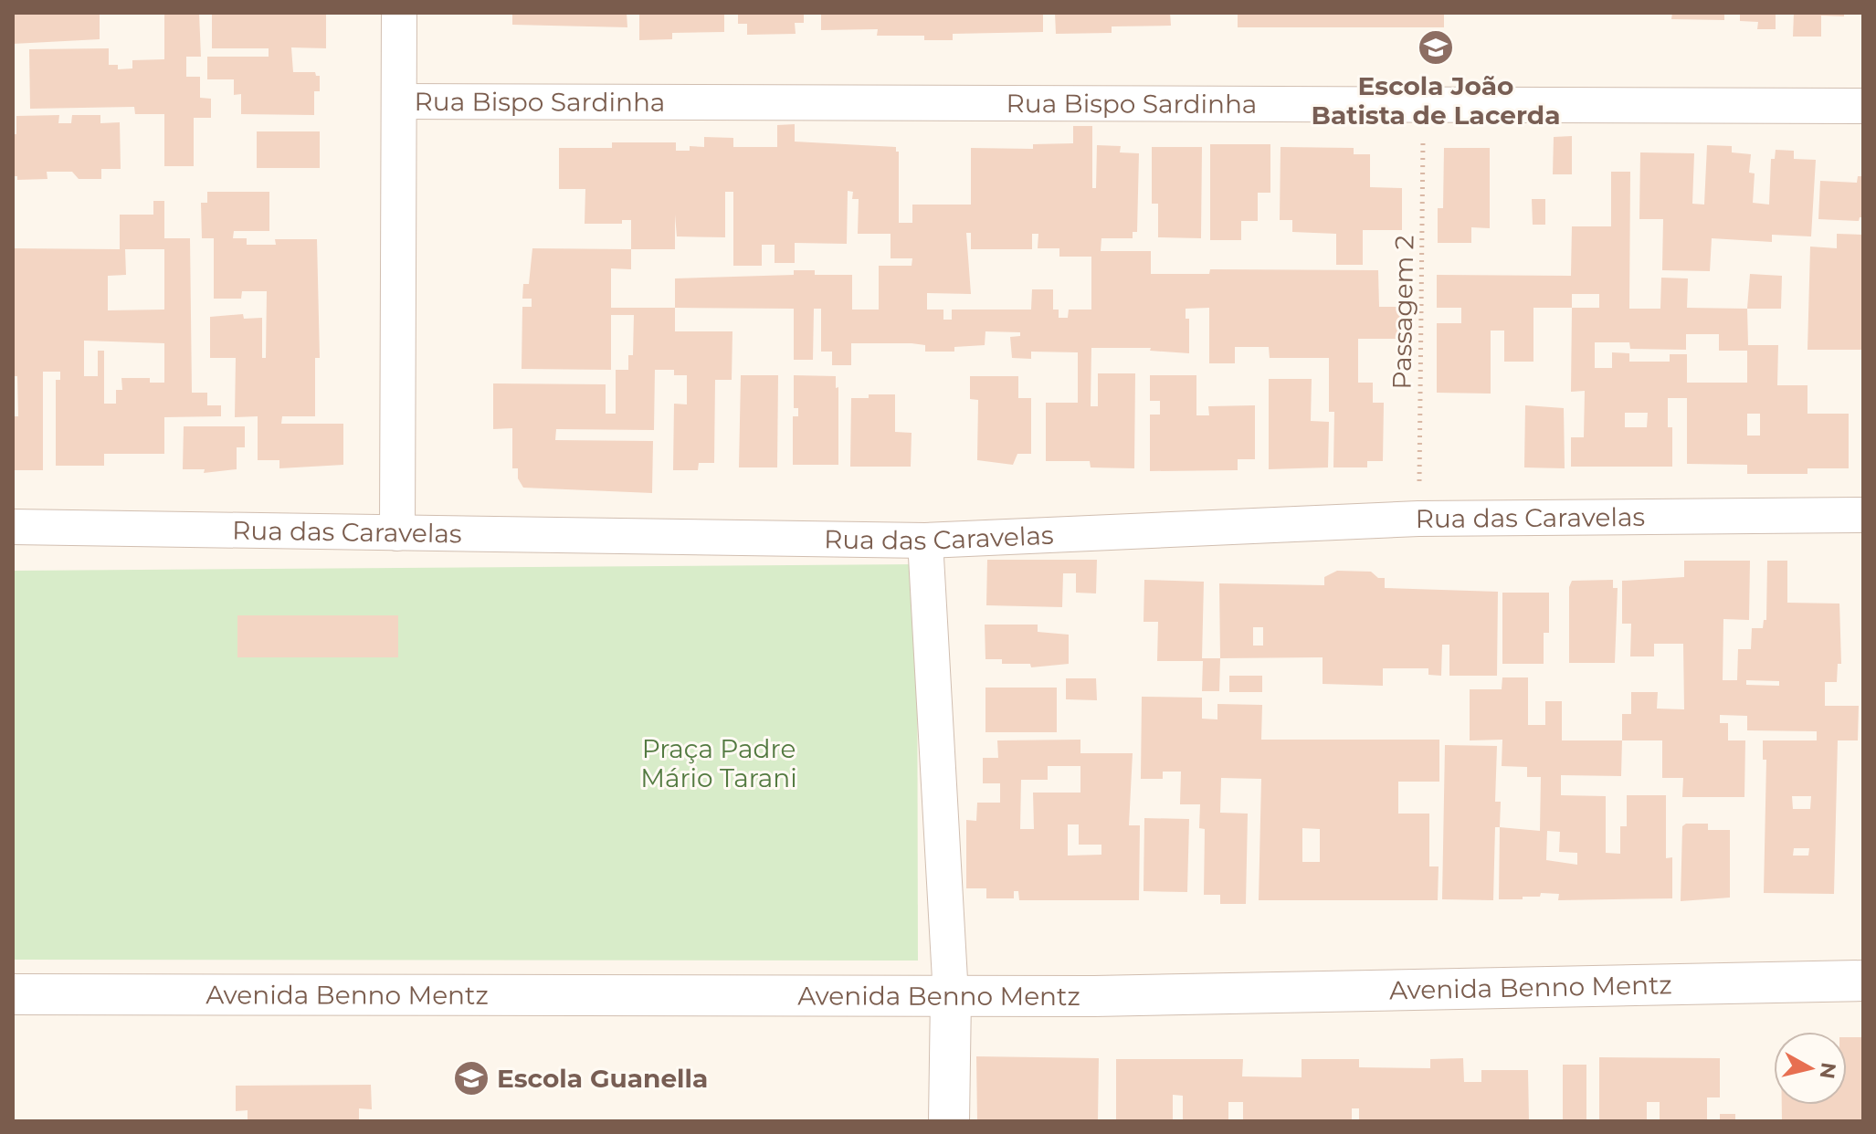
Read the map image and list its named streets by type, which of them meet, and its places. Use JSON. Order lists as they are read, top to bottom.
{
  "streets": {
    "street": ["Rua Bispo Sardinha", "Rua das Caravelas", "Avenida Benno Mentz"],
    "path": ["Passagem 2"]
  },
  "crossings": [
    ["Rua Bispo Sardinha", "Passagem 2"],
    ["Passagem 2", "Rua das Caravelas"]
  ],
  "parks": ["Praça Padre Mário Tarani"],
  "places": {
    "school or university": ["Escola João Batista de Lacerda", "Escola Guanella"]
  },
  "north": "right"
}
